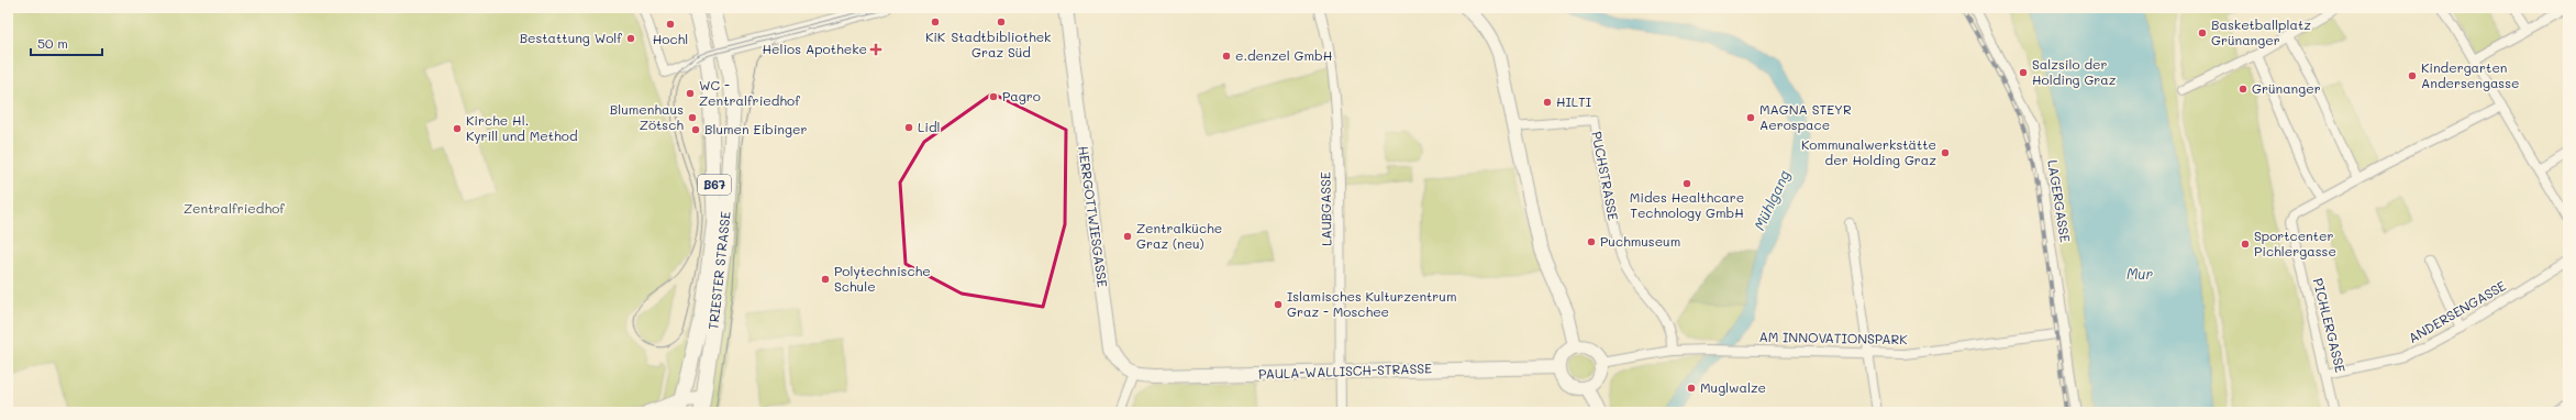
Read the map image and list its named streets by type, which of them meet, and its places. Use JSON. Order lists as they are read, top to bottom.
{
  "streets": {
    "main road": ["B67", "TRIESTER STRASSE"],
    "street": [
      "PUCHSTRASSE",
      "LAGERGASSE",
      "LAUBGASSE",
      "HERRGOTTWIESGASSE",
      "ANDERSENGASSE",
      "PICHLERGASSE",
      "AM INNOVATIONSPARK",
      "PAULA-WALLISCH-STRASSE"
    ]
  },
  "crossings": [
    ["PUCHSTRASSE", "AM INNOVATIONSPARK"],
    ["LAGERGASSE", "AM INNOVATIONSPARK"],
    ["LAUBGASSE", "PAULA-WALLISCH-STRASSE"],
    ["HERRGOTTWIESGASSE", "PAULA-WALLISCH-STRASSE"],
    ["ANDERSENGASSE", "PICHLERGASSE"],
    ["AM INNOVATIONSPARK", "PAULA-WALLISCH-STRASSE"]
  ],
  "water": ["Mühlgang", "Mur"],
  "parks": ["Zentralfriedhof"],
  "places": {
    "other": [
      "KiK",
      "Stadtbibliothek Graz Süd",
      "Hochl",
      "Basketballplatz Grünanger",
      "Bestattung Wolf",
      "e.denzel GmbH",
      "Salzsilo der Holding Graz",
      "Kindergarten Andersengasse",
      "Grünanger",
      "WC - Zentralfriedhof",
      "Pagro",
      "HILTI",
      "Blumenhaus Zötsch",
      "MAGNA STEYR Aerospace",
      "Lidl",
      "Kirche Hl. Kyrill und Method",
      "Blumen Eibinger",
      "Kommunalwerkstätte der Holding Graz",
      "Mides Healthcare Technology GmbH",
      "Zentralküche Graz (neu)",
      "Puchmuseum",
      "Sportcenter Pichlergasse",
      "Polytechnische Schule",
      "Islamisches Kulturzentrum Graz - Moschee",
      "Muglwalze"
    ],
    "health": ["Helios Apotheke"]
  },
  "scale_bar": "50 m"
}
